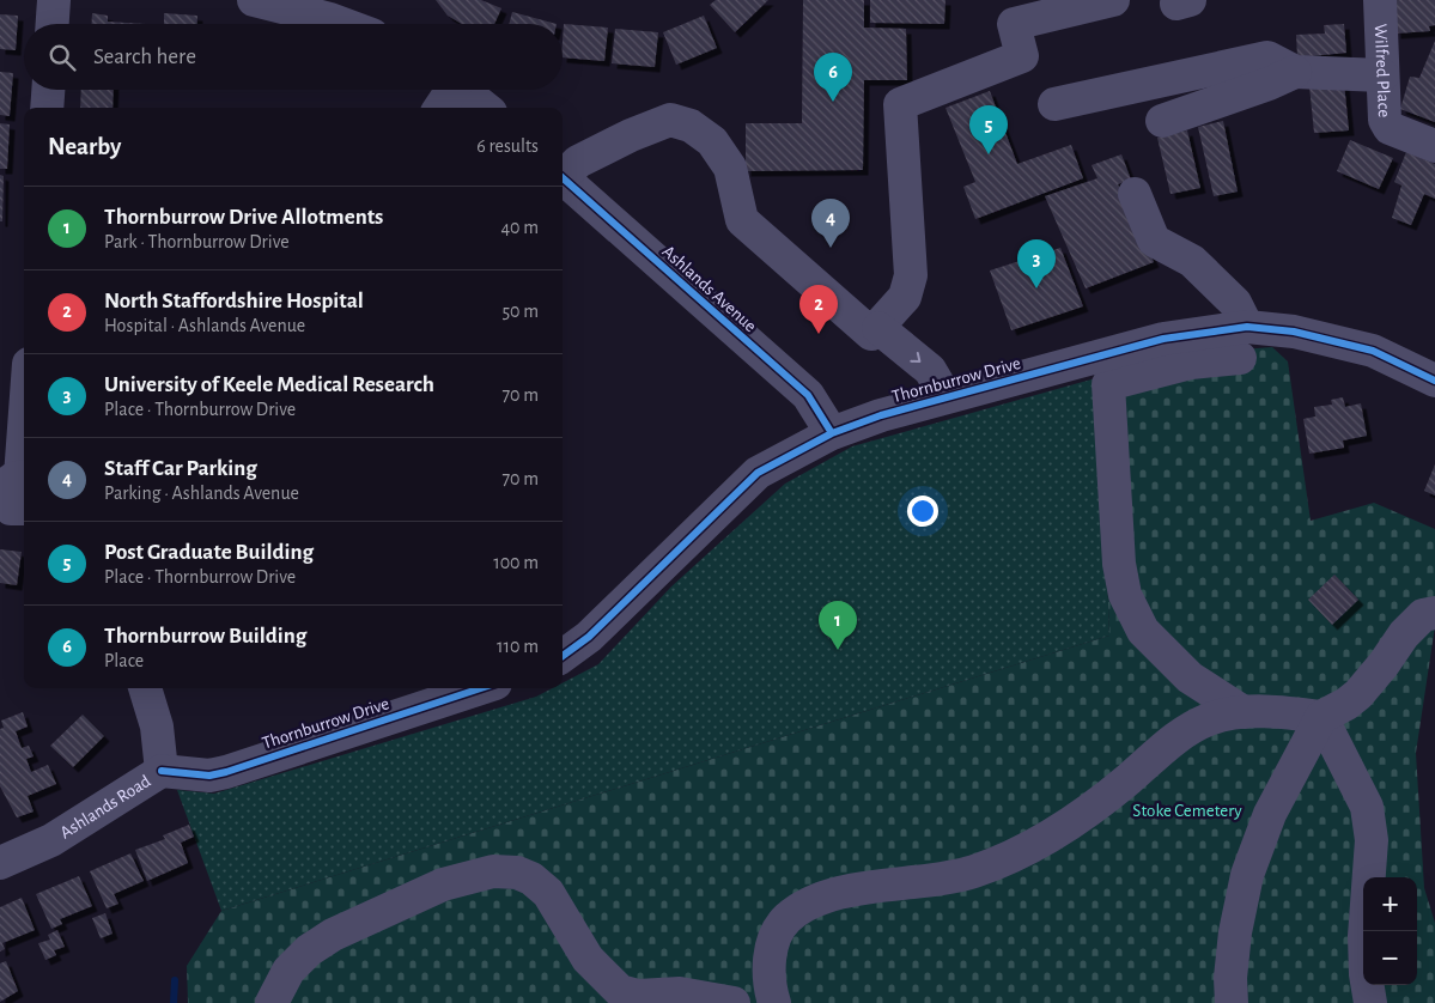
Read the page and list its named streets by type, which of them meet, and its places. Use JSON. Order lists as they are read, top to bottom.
{
  "streets": {
    "street": [
      "Wilfred Place",
      "Ashlands Avenue",
      "Thornburrow Drive",
      "Ashlands Road"
    ]
  },
  "crossings": [
    ["Ashlands Avenue", "Thornburrow Drive"],
    ["Thornburrow Drive", "Ashlands Road"]
  ],
  "parks": ["Stoke Cemetery"],
  "page": {
    "search": "Search here",
    "pins": [
      "6",
      "5",
      "4",
      "3",
      "2",
      "1"
    ],
    "heading": ["Nearby", "6 results"],
    "list": [
      {
        "mark": "1",
        "name": "Thornburrow Drive Allotments",
        "note": "Park · Thornburrow Drive",
        "value": "40 m"
      },
      {
        "mark": "2",
        "name": "North Staffordshire Hospital",
        "note": "Hospital · Ashlands Avenue",
        "value": "50 m"
      },
      {
        "mark": "3",
        "name": "University of Keele Medical Research",
        "note": "Place · Thornburrow Drive",
        "value": "70 m"
      },
      {
        "mark": "4",
        "name": "Staff Car Parking",
        "note": "Parking · Ashlands Avenue",
        "value": "70 m"
      },
      {
        "mark": "5",
        "name": "Post Graduate Building",
        "note": "Place · Thornburrow Drive",
        "value": "100 m"
      },
      {
        "mark": "6",
        "name": "Thornburrow Building",
        "note": "Place",
        "value": "110 m"
      }
    ],
    "map_buttons": ["+", "−"]
  }
}
